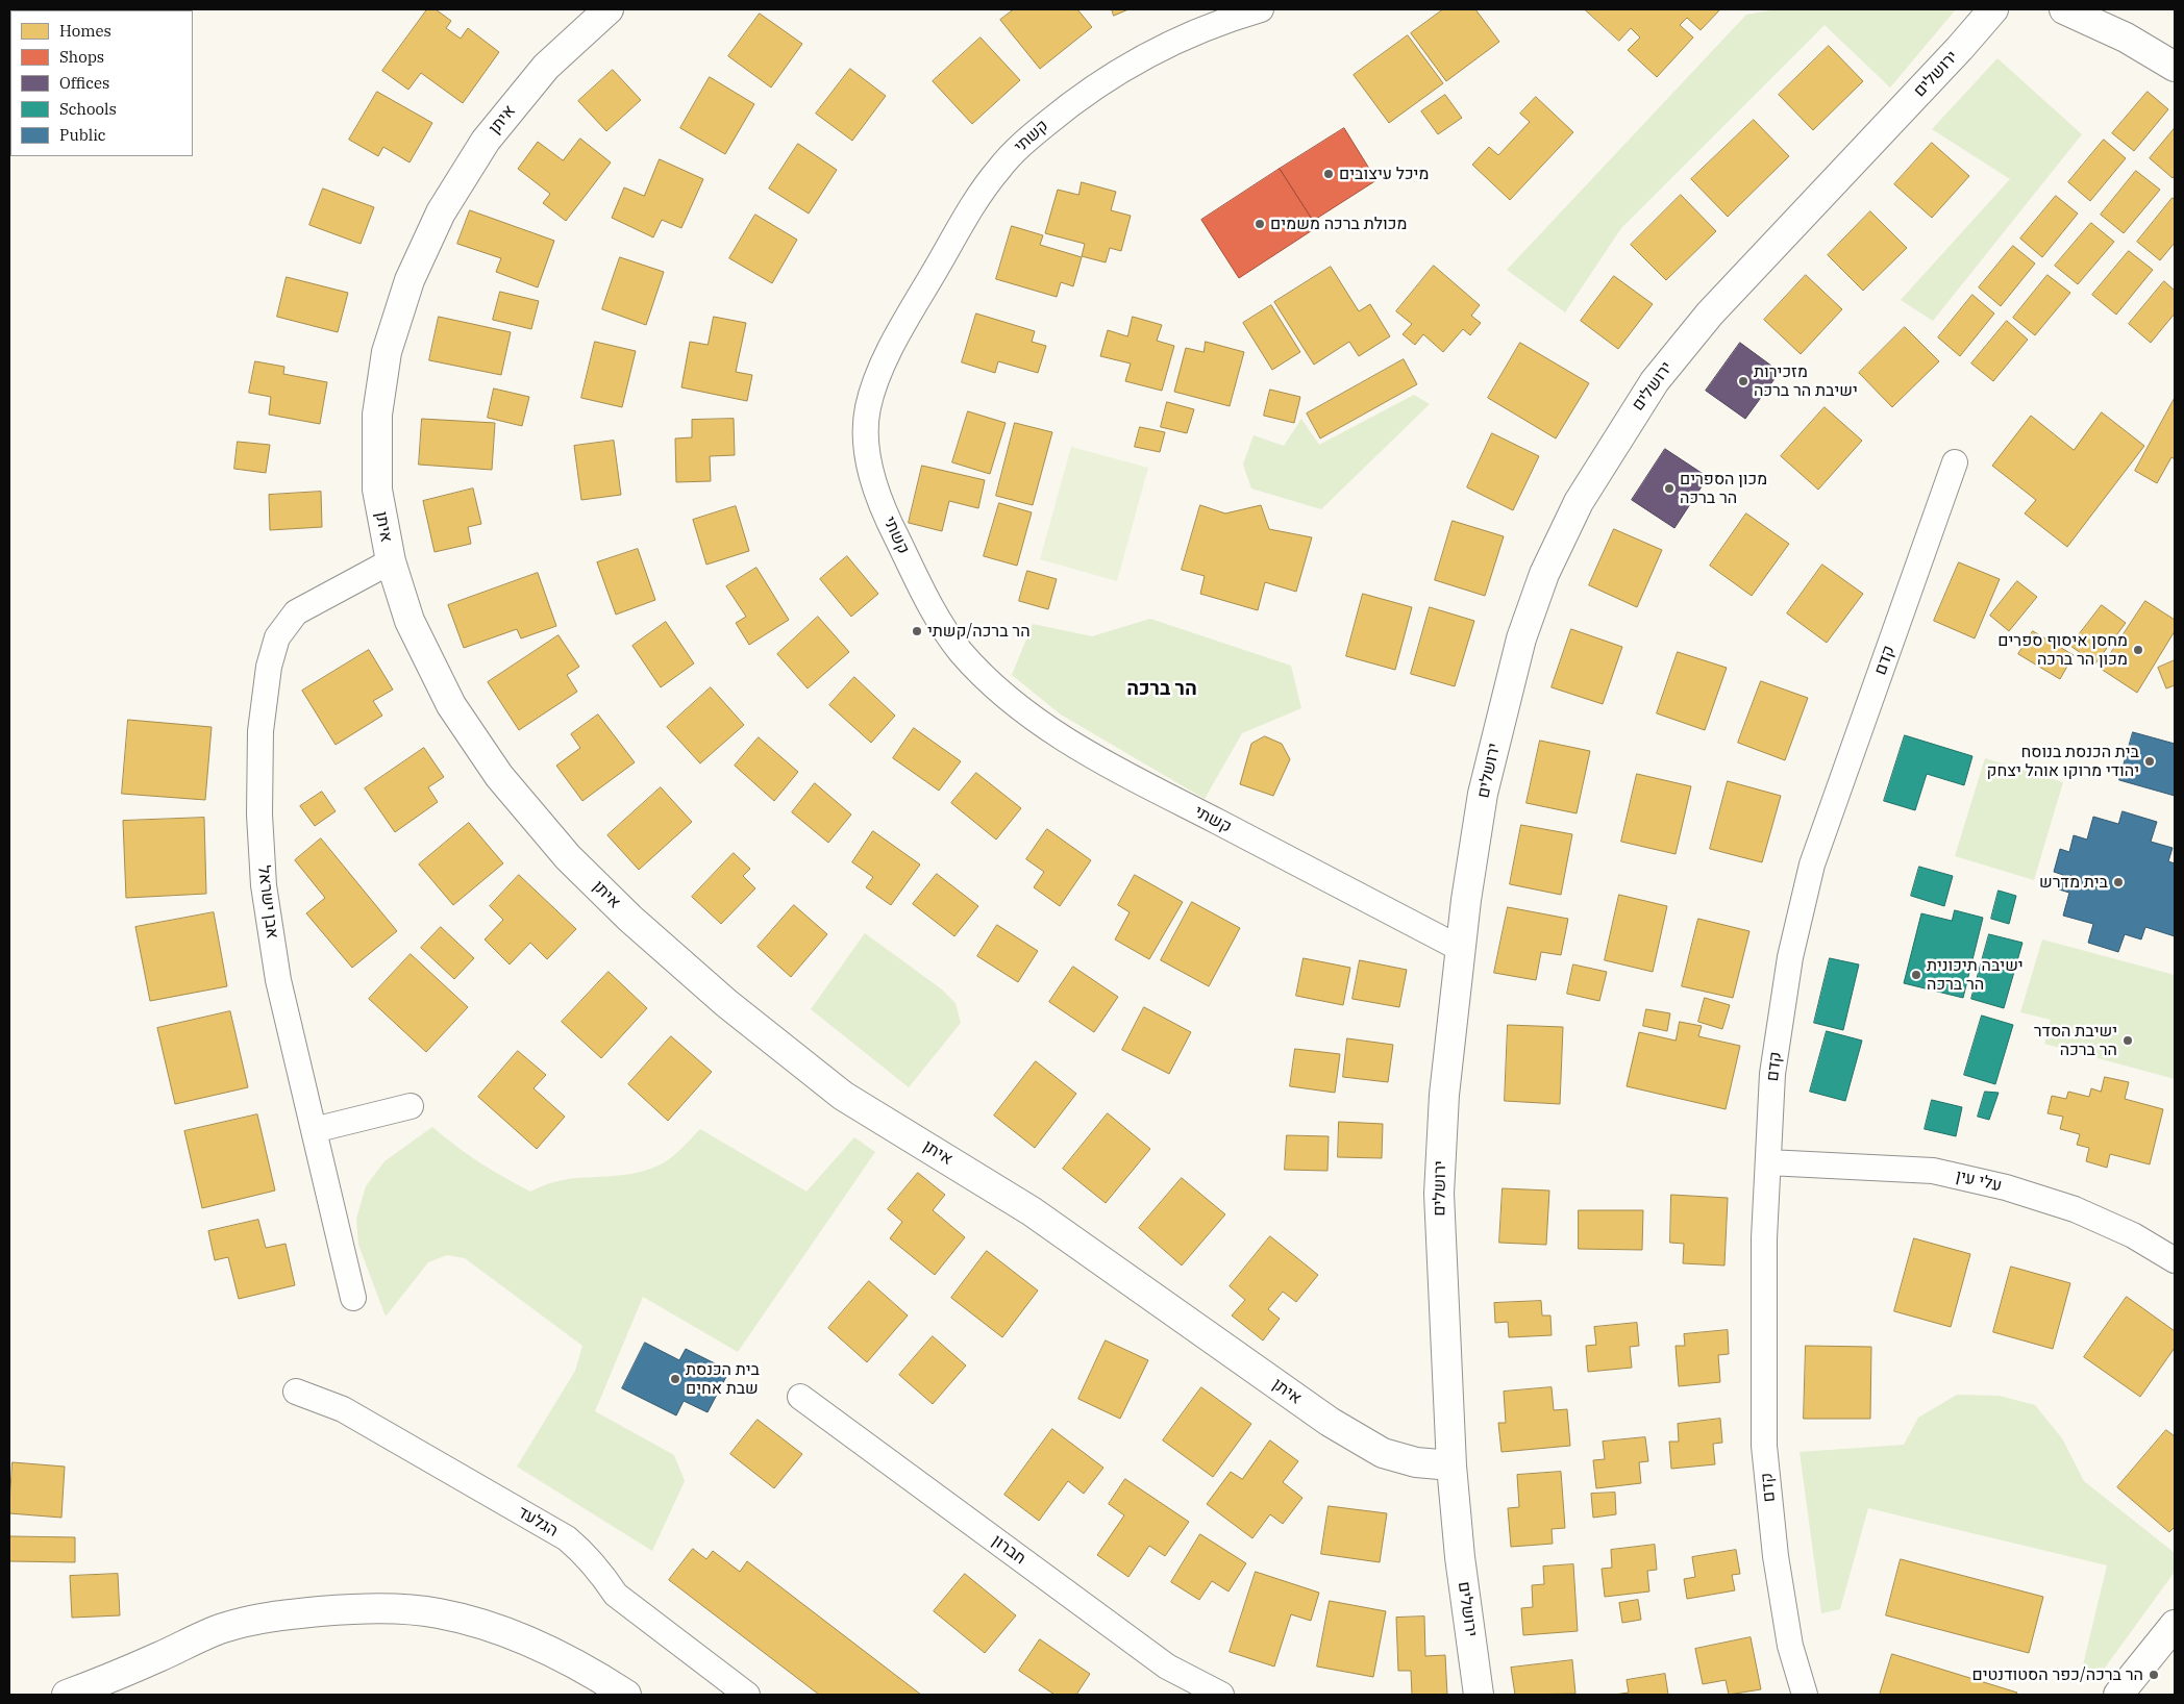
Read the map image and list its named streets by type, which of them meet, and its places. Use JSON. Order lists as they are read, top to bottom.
{
  "streets": {
    "street": [
      "ירושלים",
      "איתן",
      "קשתי",
      "קדם",
      "אבן ישראל",
      "עלי עין",
      "הגלעד",
      "חברון"
    ]
  },
  "crossings": [
    ["ירושלים", "איתן"],
    ["ירושלים", "קשתי"],
    ["איתן", "אבן ישראל"],
    ["קדם", "עלי עין"]
  ],
  "districts": ["הר ברכה"],
  "places": [
    "מיכל עיצובים",
    "מכולת ברכה משמים",
    "מזכירות ישיבת הר ברכה",
    "מכון הספרים הר ברכה",
    "הר ברכה/קשתי",
    "מחסן איסוף ספרים מכון הר ברכה",
    "בית הכנסת בנוסח יהודי מרוקו אוהל יצחק",
    "בית מדרש",
    "ישיבה תיכונית הר ברכה",
    "ישיבת הסדר הר ברכה",
    "בית הכנסת שבת אחים",
    "הר ברכה/כפר הסטודנטים"
  ],
  "legend": [
    "Homes",
    "Shops",
    "Offices",
    "Schools",
    "Public"
  ]
}
